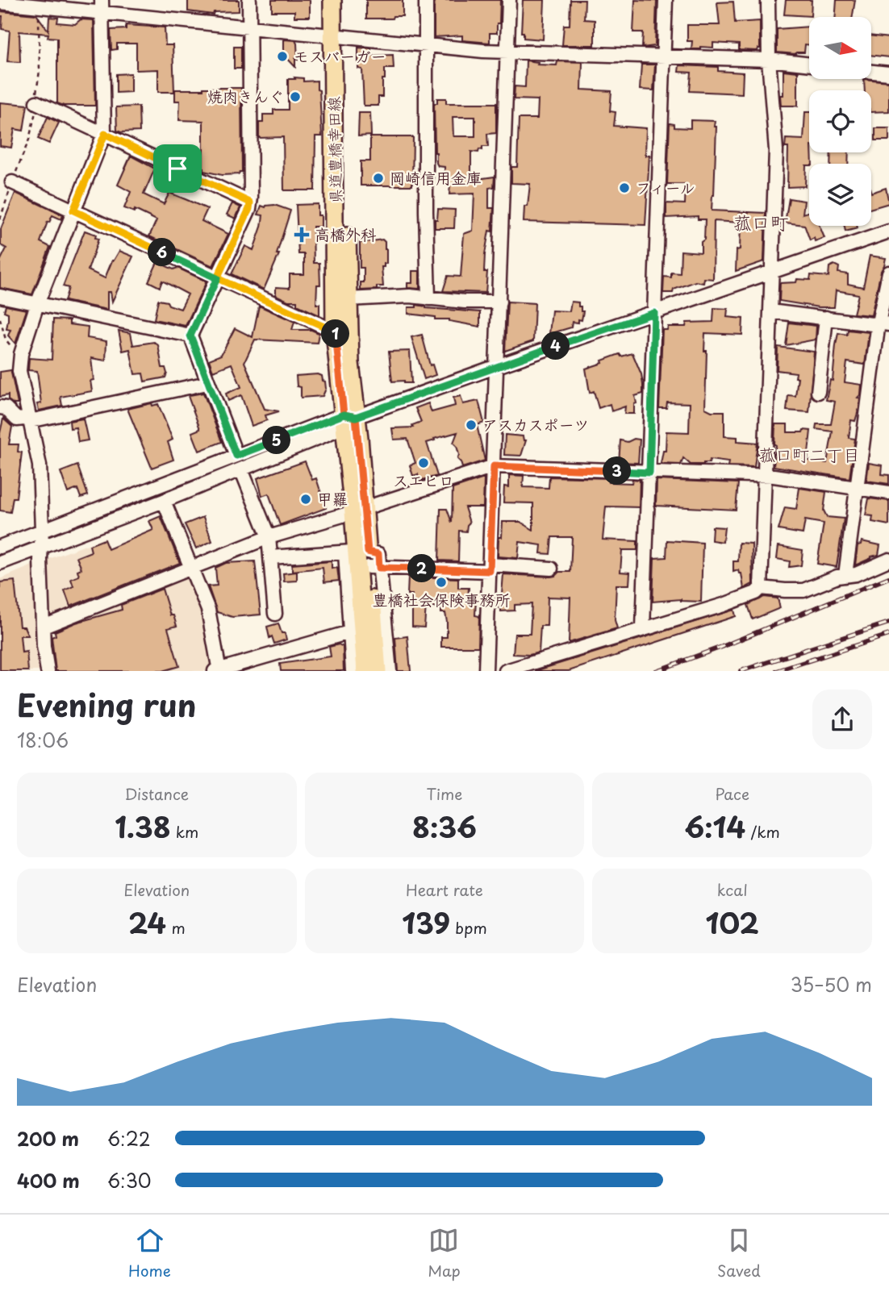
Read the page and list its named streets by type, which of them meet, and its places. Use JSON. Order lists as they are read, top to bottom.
{
  "streets": {
    "main road": ["県道豊橋幸田線"]
  },
  "districts": ["菰口町", "菰口町二丁目"],
  "places": {
    "other": [
      "モスバーガー",
      "焼肉きんぐ",
      "岡崎信用金庫",
      "フィール",
      "アスカスポーツ",
      "スエヒロ",
      "甲羅",
      "豊橋社会保険事務所"
    ],
    "health": ["高橋外科"]
  },
  "north": "right",
  "page": {
    "pins": [
      "6",
      "1",
      "4",
      "5",
      "3",
      "2"
    ],
    "heading": ["Evening run", "18:06"],
    "stats": [
      ["Distance", "1.38 km"],
      ["Time", "8:36"],
      ["Pace", "6:14 /km"],
      ["Elevation", "24 m"],
      ["Heart rate", "139 bpm"],
      ["kcal", "102"]
    ],
    "chart": ["Elevation", "35–50 m"],
    "list": [
      {
        "name": "200 m",
        "note": "6:22"
      },
      {
        "name": "400 m",
        "note": "6:30"
      }
    ],
    "tabs": ["Home", "Map", "Saved"]
  }
}
